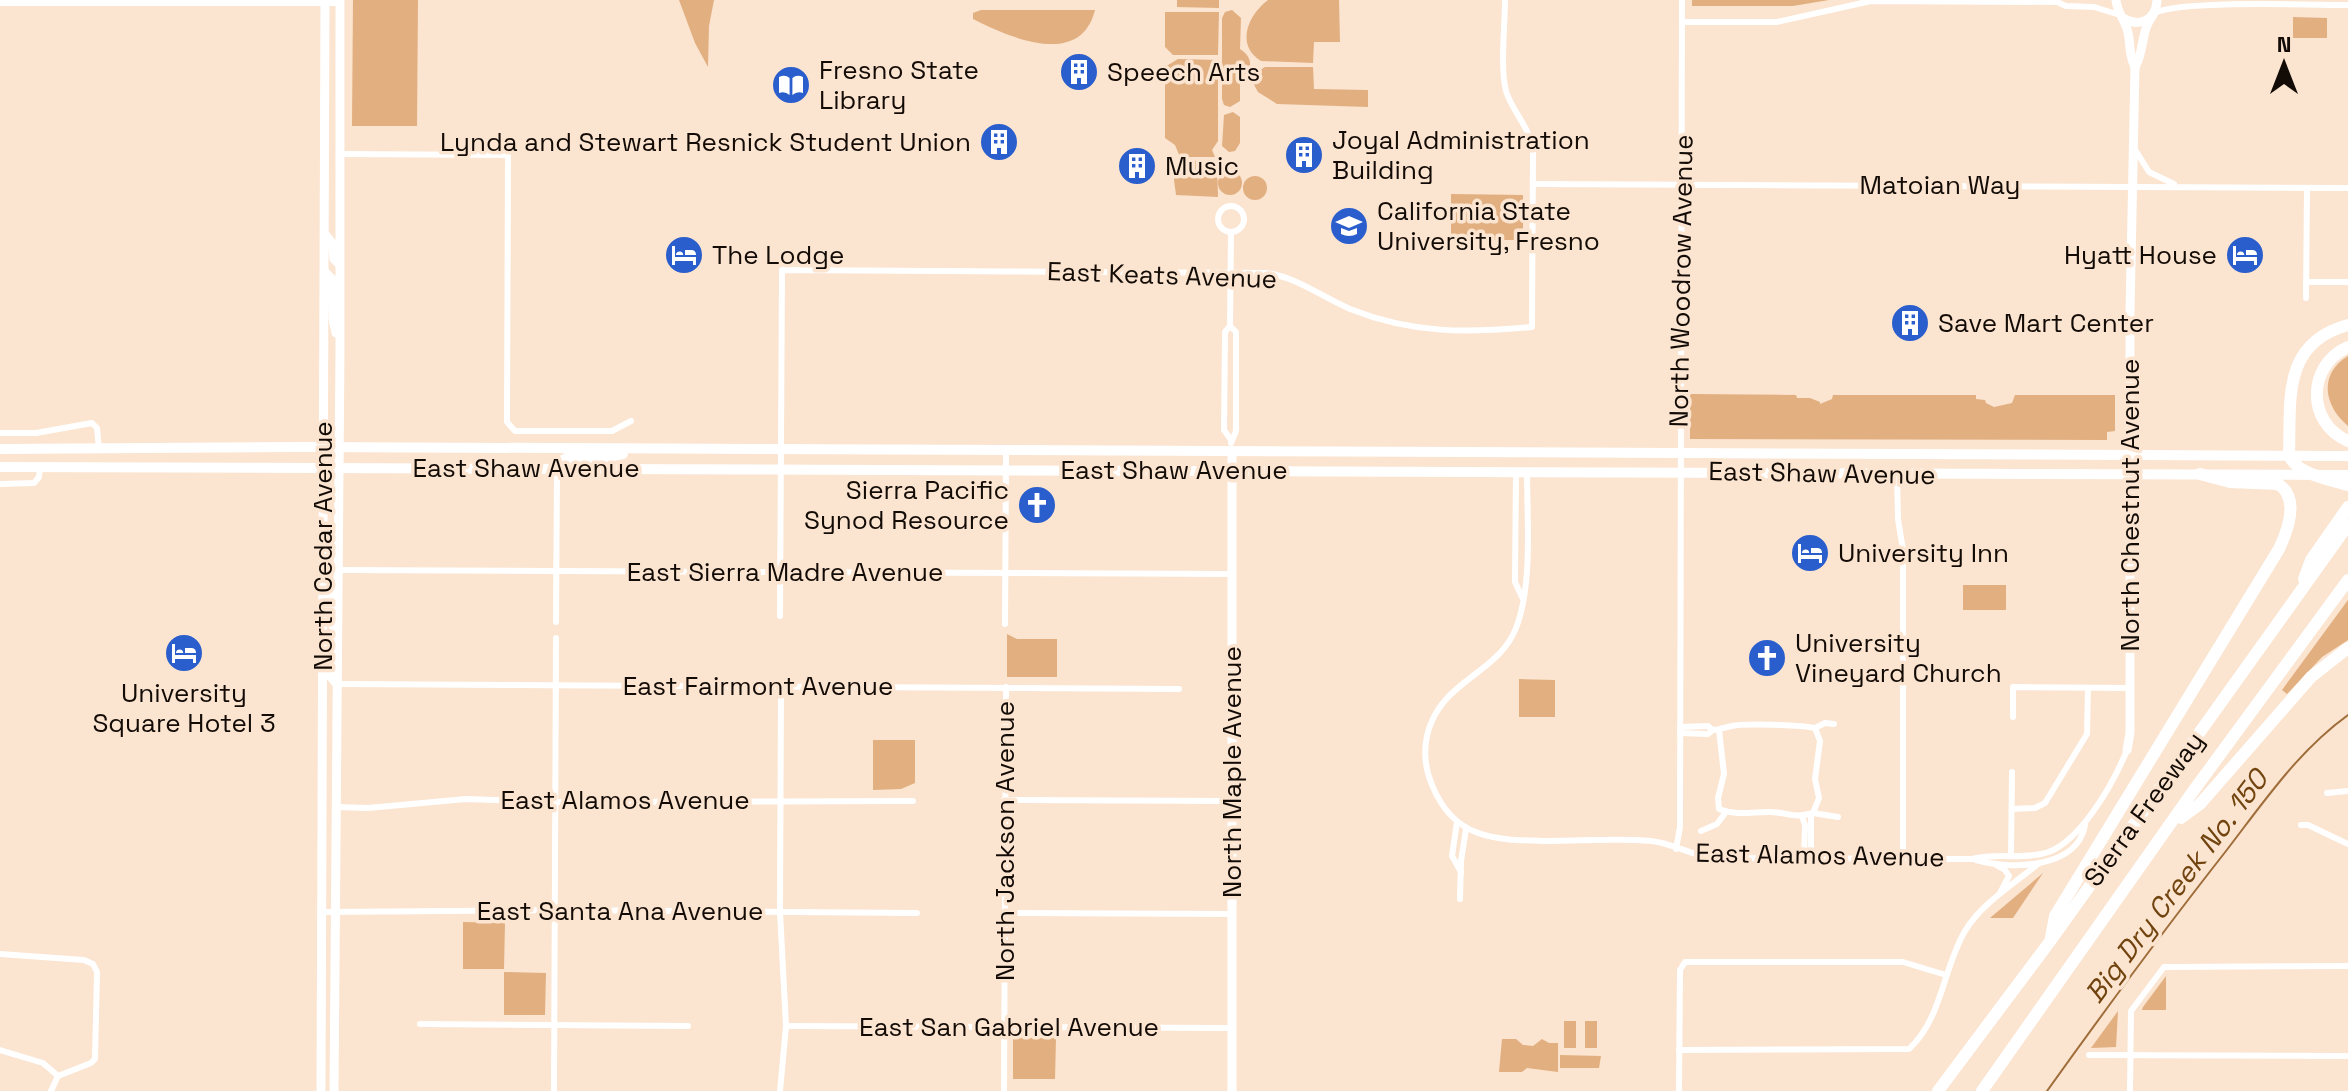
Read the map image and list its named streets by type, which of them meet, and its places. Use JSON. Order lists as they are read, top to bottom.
{
  "streets": {
    "highway": ["Sierra Freeway"],
    "main road": [
      "East Shaw Avenue",
      "North Chestnut Avenue",
      "North Cedar Avenue",
      "North Maple Avenue"
    ],
    "street": [
      "Matoian Way",
      "East Keats Avenue",
      "North Woodrow Avenue",
      "East Sierra Madre Avenue",
      "East Fairmont Avenue",
      "East Alamos Avenue",
      "North Jackson Avenue",
      "East Santa Ana Avenue",
      "East San Gabriel Avenue"
    ]
  },
  "crossings": [
    ["Matoian Way", "East Keats Avenue"],
    ["Matoian Way", "North Woodrow Avenue"],
    ["Matoian Way", "North Chestnut Avenue"],
    ["East Keats Avenue", "East Shaw Avenue"],
    ["North Woodrow Avenue", "East Shaw Avenue"],
    ["North Woodrow Avenue", "East Alamos Avenue"],
    ["East Shaw Avenue", "North Chestnut Avenue"],
    ["East Shaw Avenue", "North Cedar Avenue"],
    ["East Shaw Avenue", "North Maple Avenue"],
    ["East Shaw Avenue", "East Alamos Avenue"],
    ["North Cedar Avenue", "East Sierra Madre Avenue"],
    ["North Cedar Avenue", "East Fairmont Avenue"],
    ["North Cedar Avenue", "East Alamos Avenue"],
    ["North Cedar Avenue", "East Santa Ana Avenue"],
    ["East Sierra Madre Avenue", "North Maple Avenue"],
    ["East Fairmont Avenue", "North Jackson Avenue"],
    ["North Maple Avenue", "East San Gabriel Avenue"],
    ["North Jackson Avenue", "East San Gabriel Avenue"]
  ],
  "water": ["Big Dry Creek No. 150"],
  "places": {
    "building": [
      "Speech Arts",
      "Lynda and Stewart Resnick Student Union",
      "Joyal Administration Building",
      "Music",
      "Save Mart Center"
    ],
    "library": ["Fresno State Library"],
    "school or university": ["California State University, Fresno"],
    "hotel": [
      "The Lodge",
      "Hyatt House",
      "University Inn",
      "University Square Hotel 3"
    ],
    "church": ["Sierra Pacific Synod Resource", "University Vineyard Church"]
  },
  "north": "top"
}
